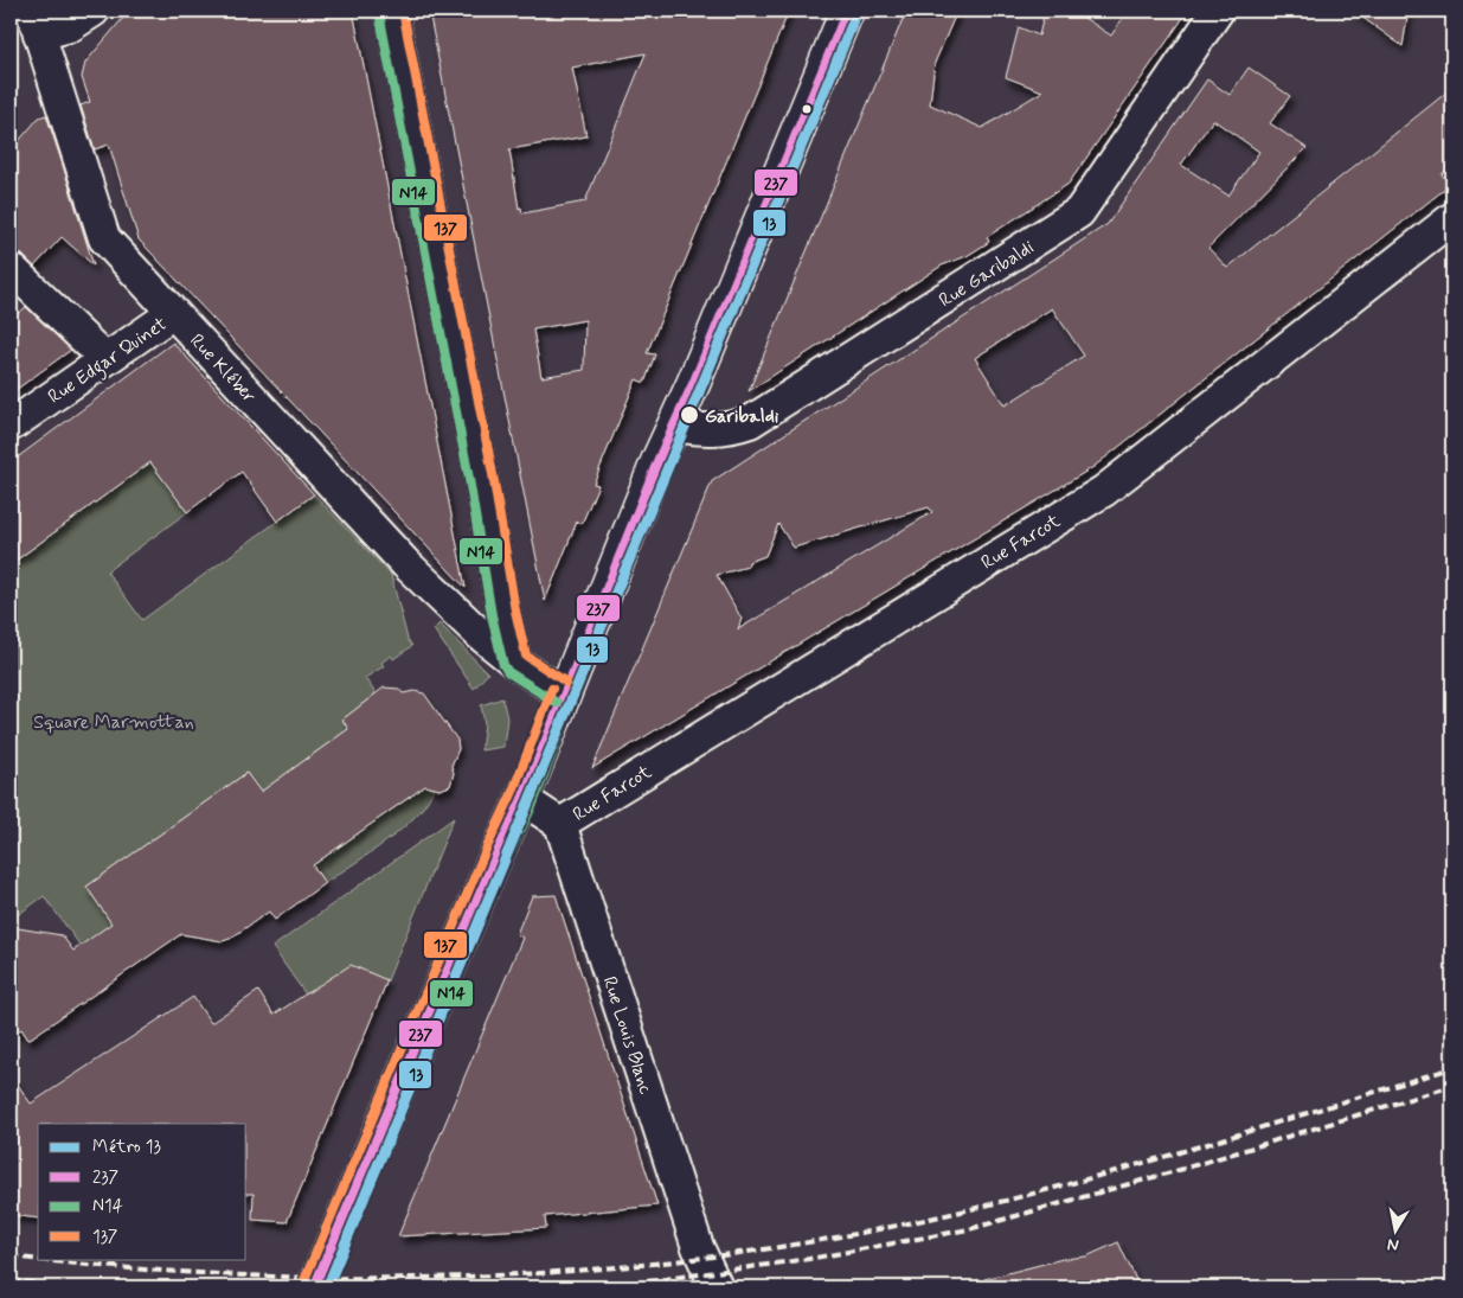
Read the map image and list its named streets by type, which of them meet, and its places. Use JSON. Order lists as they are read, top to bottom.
{
  "streets": {
    "street": [
      "Rue Garibaldi",
      "Rue Edgar Quinet",
      "Rue Kléber",
      "Rue Farcot",
      "Rue Louis Blanc"
    ]
  },
  "crossings": [
    ["Rue Edgar Quinet", "Rue Kléber"],
    ["Rue Farcot", "Rue Louis Blanc"]
  ],
  "parks": ["Square Marmottan"],
  "places": ["Garibaldi"],
  "lines": [
    "metro line 13",
    "transit line 237",
    "transit line 137",
    "transit line N14"
  ],
  "legend": [
    "Métro 13",
    "237",
    "N14",
    "137"
  ],
  "north": "bottom"
}
